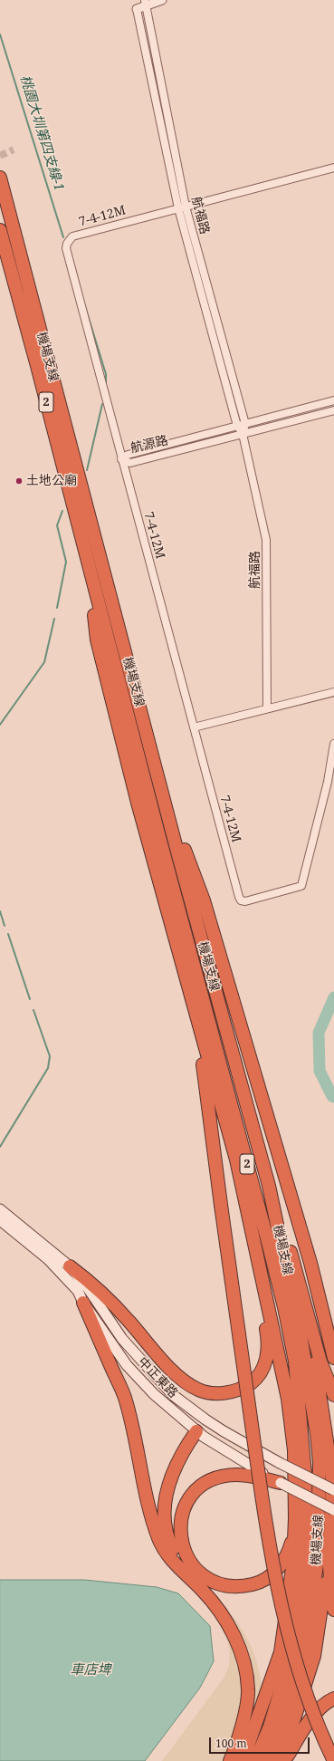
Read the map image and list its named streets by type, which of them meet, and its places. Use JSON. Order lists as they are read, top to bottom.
{
  "streets": {
    "highway": ["機場支線", "2"],
    "main road": ["中正東路"],
    "street": ["航福路", "7-4-12M", "航源路"]
  },
  "crossings": [
    ["航福路", "7-4-12M"],
    ["航福路", "航源路"],
    ["7-4-12M", "航源路"]
  ],
  "water": ["桃園大圳第四支線-1", "車店埤"],
  "places": ["土地公廟"],
  "scale_bar": "100 m"
}
